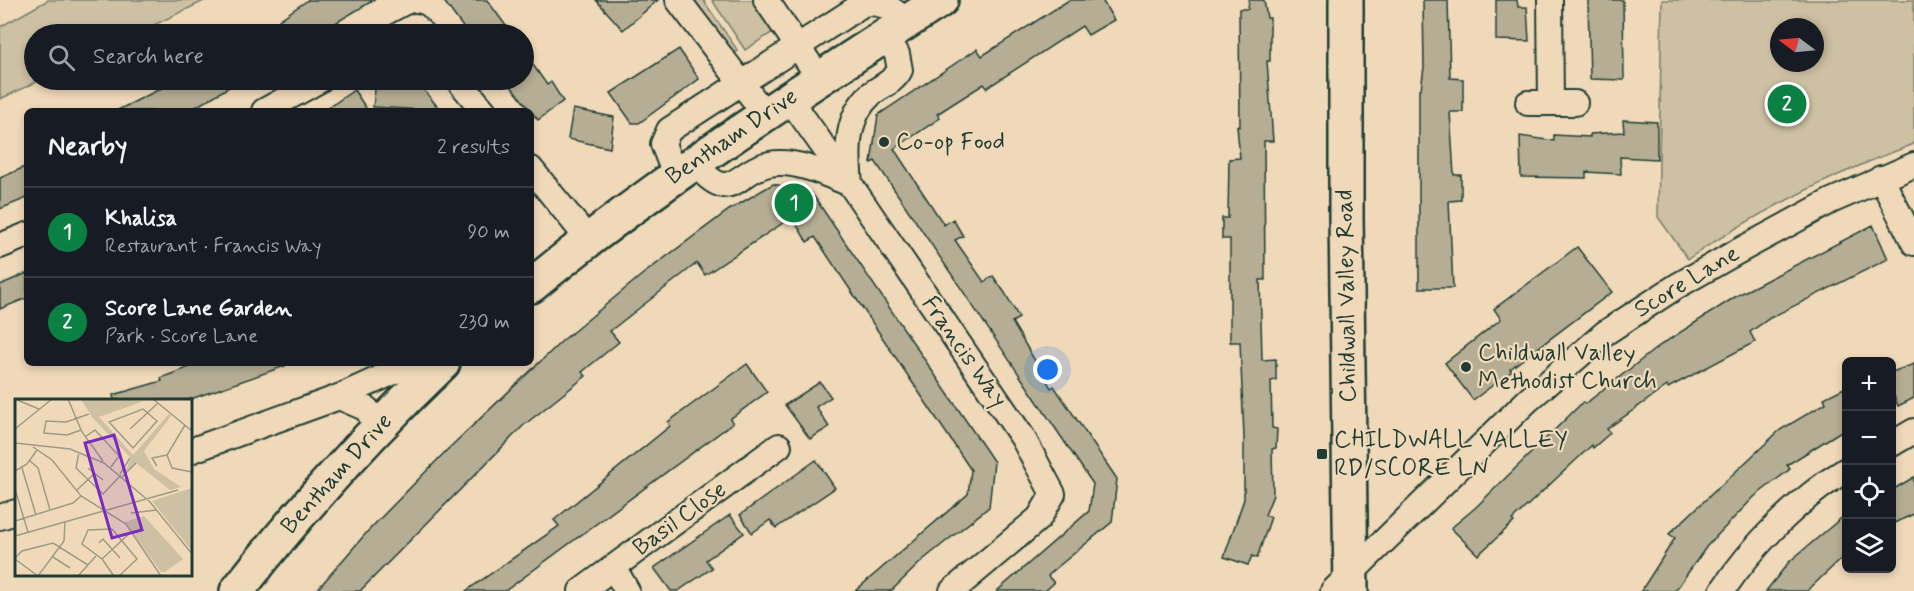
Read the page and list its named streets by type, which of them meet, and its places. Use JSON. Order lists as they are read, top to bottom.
{
  "streets": {
    "street": [
      "Bentham Drive",
      "Score Lane",
      "Childwall Valley Road",
      "Francis Way",
      "Basil Close"
    ]
  },
  "crossings": [
    ["Bentham Drive", "Francis Way"],
    ["Score Lane", "Childwall Valley Road"]
  ],
  "places": {
    "other": ["Co-op Food", "Childwall Valley Methodist Church"],
    "transit": ["CHILDWALL VALLEY RD/SCORE LN"]
  },
  "north": "left",
  "page": {
    "search": "Search here",
    "pins": ["2", "1"],
    "heading": ["Nearby", "2 results"],
    "list": [
      {
        "mark": "1",
        "name": "Khalisa",
        "note": "Restaurant · Francis Way",
        "value": "90 m"
      },
      {
        "mark": "2",
        "name": "Score Lane Garden",
        "note": "Park · Score Lane",
        "value": "230 m"
      }
    ],
    "map_buttons": ["+", "−"]
  }
}
